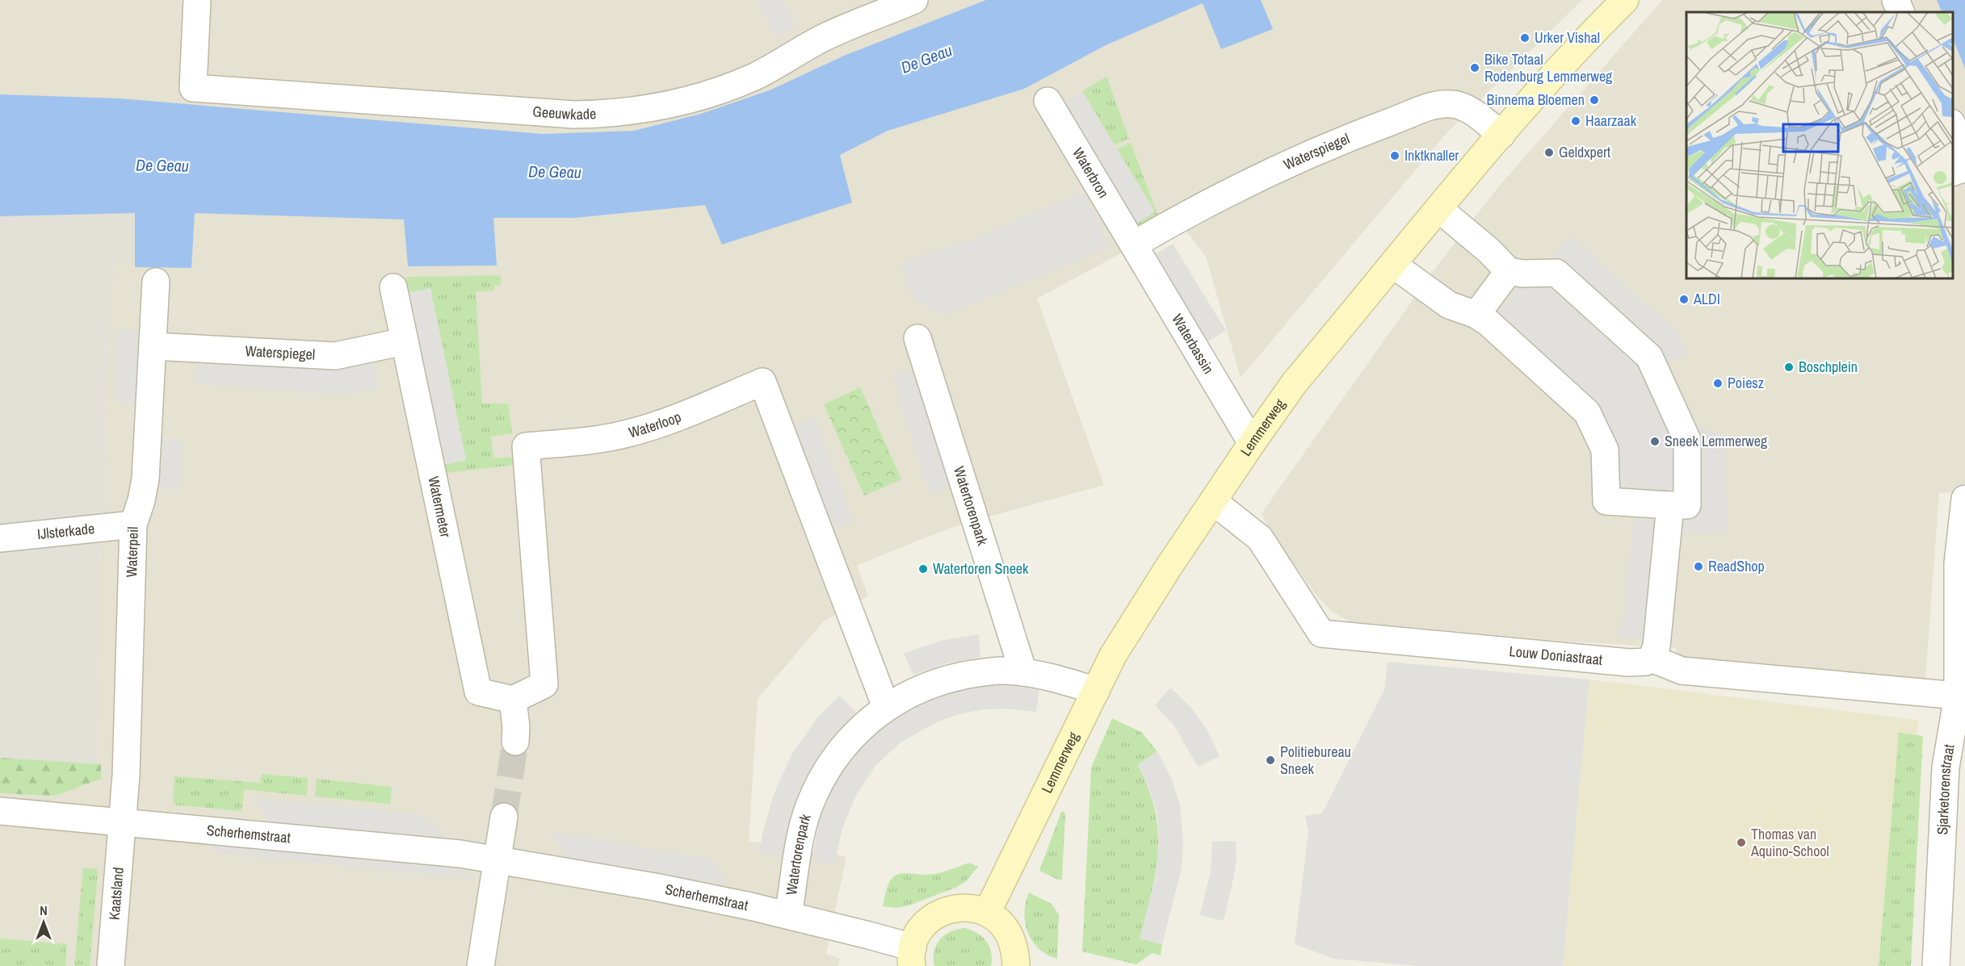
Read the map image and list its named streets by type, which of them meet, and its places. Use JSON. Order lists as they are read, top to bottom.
{
  "streets": {
    "main road": ["Lemmerweg"],
    "street": [
      "Geeuwkade",
      "Waterspiegel",
      "Waterbron",
      "Waterbassin",
      "Waterloop",
      "Watertorenpark",
      "Watermeter",
      "IJlsterkade",
      "Waterpeil",
      "Louw Doniastraat",
      "Sjarketorenstraat",
      "Scherhemstraat",
      "Kaatsland"
    ]
  },
  "crossings": [
    ["Waterspiegel", "Waterbron"],
    ["Waterspiegel", "Waterbassin"],
    ["Waterspiegel", "Lemmerweg"],
    ["Waterspiegel", "Watermeter"],
    ["Waterspiegel", "Waterpeil"],
    ["Waterbron", "Waterbassin"],
    ["Waterbassin", "Lemmerweg"],
    ["Waterloop", "Watertorenpark"],
    ["Waterloop", "Watermeter"],
    ["Lemmerweg", "Watertorenpark"],
    ["Lemmerweg", "Louw Doniastraat"],
    ["Watertorenpark", "Scherhemstraat"],
    ["IJlsterkade", "Waterpeil"],
    ["Waterpeil", "Scherhemstraat"],
    ["Waterpeil", "Kaatsland"],
    ["Scherhemstraat", "Kaatsland"]
  ],
  "water": ["De Geau"],
  "places": [
    "Urker Vishal",
    "Bike Totaal Rodenburg Lemmerweg",
    "Binnema Bloemen",
    "Haarzaak",
    "Geldxpert",
    "Inktknaller",
    "ALDI",
    "Boschplein",
    "Poiesz",
    "Sneek Lemmerweg",
    "ReadShop",
    "Watertoren Sneek",
    "Politiebureau Sneek",
    "Thomas van Aquino-School"
  ],
  "north": "top"
}
